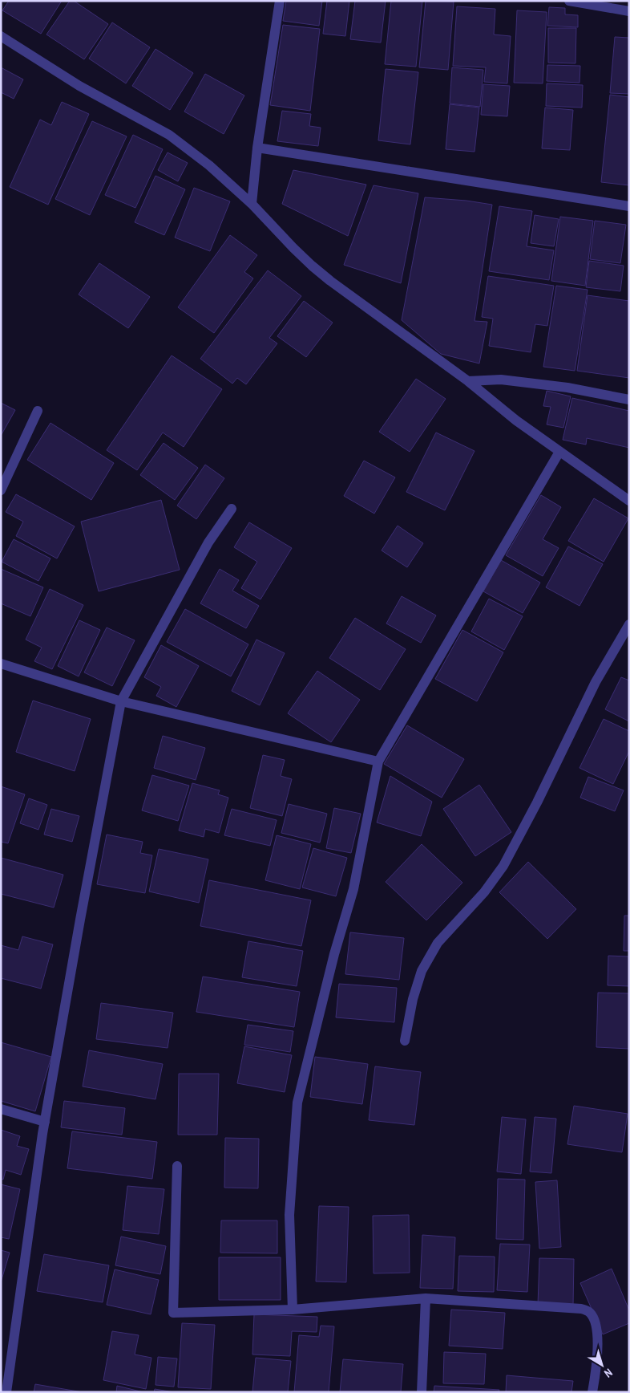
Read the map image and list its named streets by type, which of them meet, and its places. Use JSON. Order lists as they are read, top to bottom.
{
  "north": "bottom right"
}
